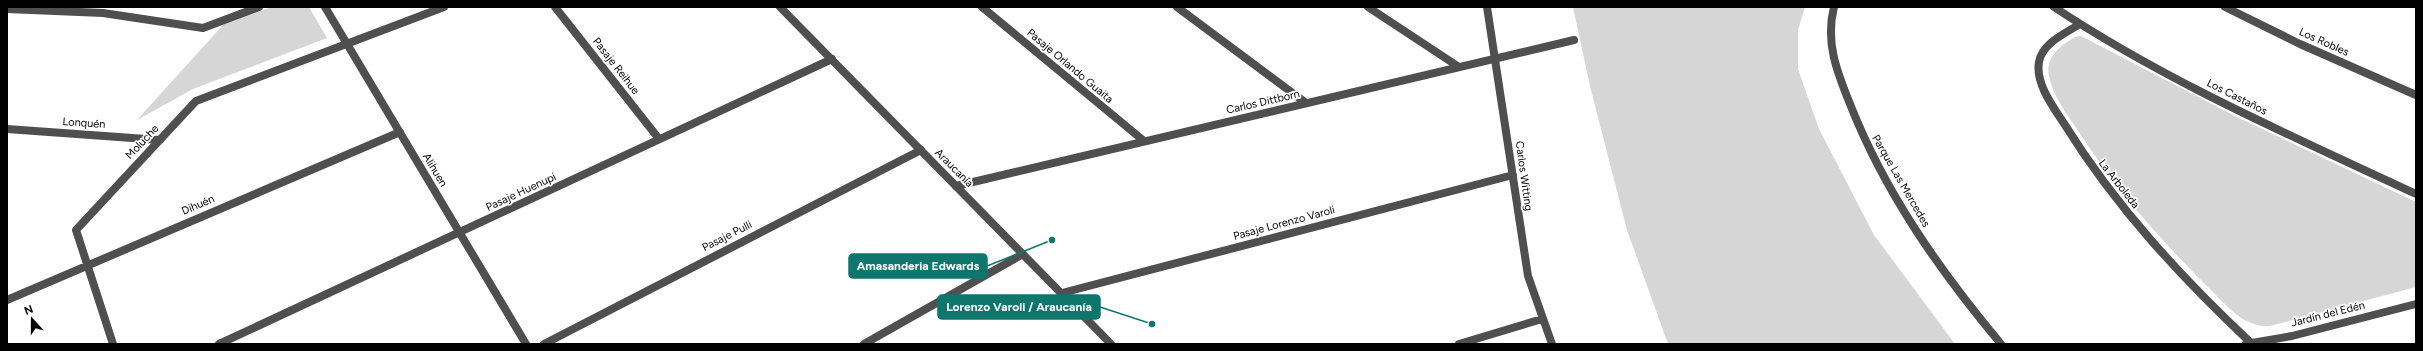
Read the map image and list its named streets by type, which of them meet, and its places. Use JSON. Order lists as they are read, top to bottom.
{
  "streets": {
    "street": [
      "Los Robles",
      "Pasaje Reihue",
      "Pasaje Orlando Guaita",
      "Los Castaños",
      "Carlos Dittborn",
      "Lonquén",
      "Moluche",
      "Araucanía",
      "Alihuen",
      "Carlos Witting",
      "Parque Las Mercedes",
      "La Arboleda",
      "Pasaje Huenupi",
      "Dihuén",
      "Pasaje Lorenzo Varoli",
      "Pasaje Pulli",
      "Jardín del Edén"
    ]
  },
  "crossings": [
    ["Pasaje Reihue", "Pasaje Huenupi"],
    ["Pasaje Orlando Guaita", "Carlos Dittborn"],
    ["Los Castaños", "La Arboleda"],
    ["Carlos Dittborn", "Araucanía"],
    ["Carlos Dittborn", "Carlos Witting"],
    ["Lonquén", "Moluche"],
    ["Moluche", "Alihuen"],
    ["Moluche", "Dihuén"],
    ["Araucanía", "Pasaje Huenupi"],
    ["Araucanía", "Pasaje Lorenzo Varoli"],
    ["Araucanía", "Pasaje Pulli"],
    ["Alihuen", "Pasaje Huenupi"],
    ["Alihuen", "Dihuén"],
    ["Carlos Witting", "Pasaje Lorenzo Varoli"],
    ["La Arboleda", "Jardín del Edén"]
  ],
  "places": ["Amasanderia Edwards", "Lorenzo Varoli / Araucanía"],
  "north": "top"
}
